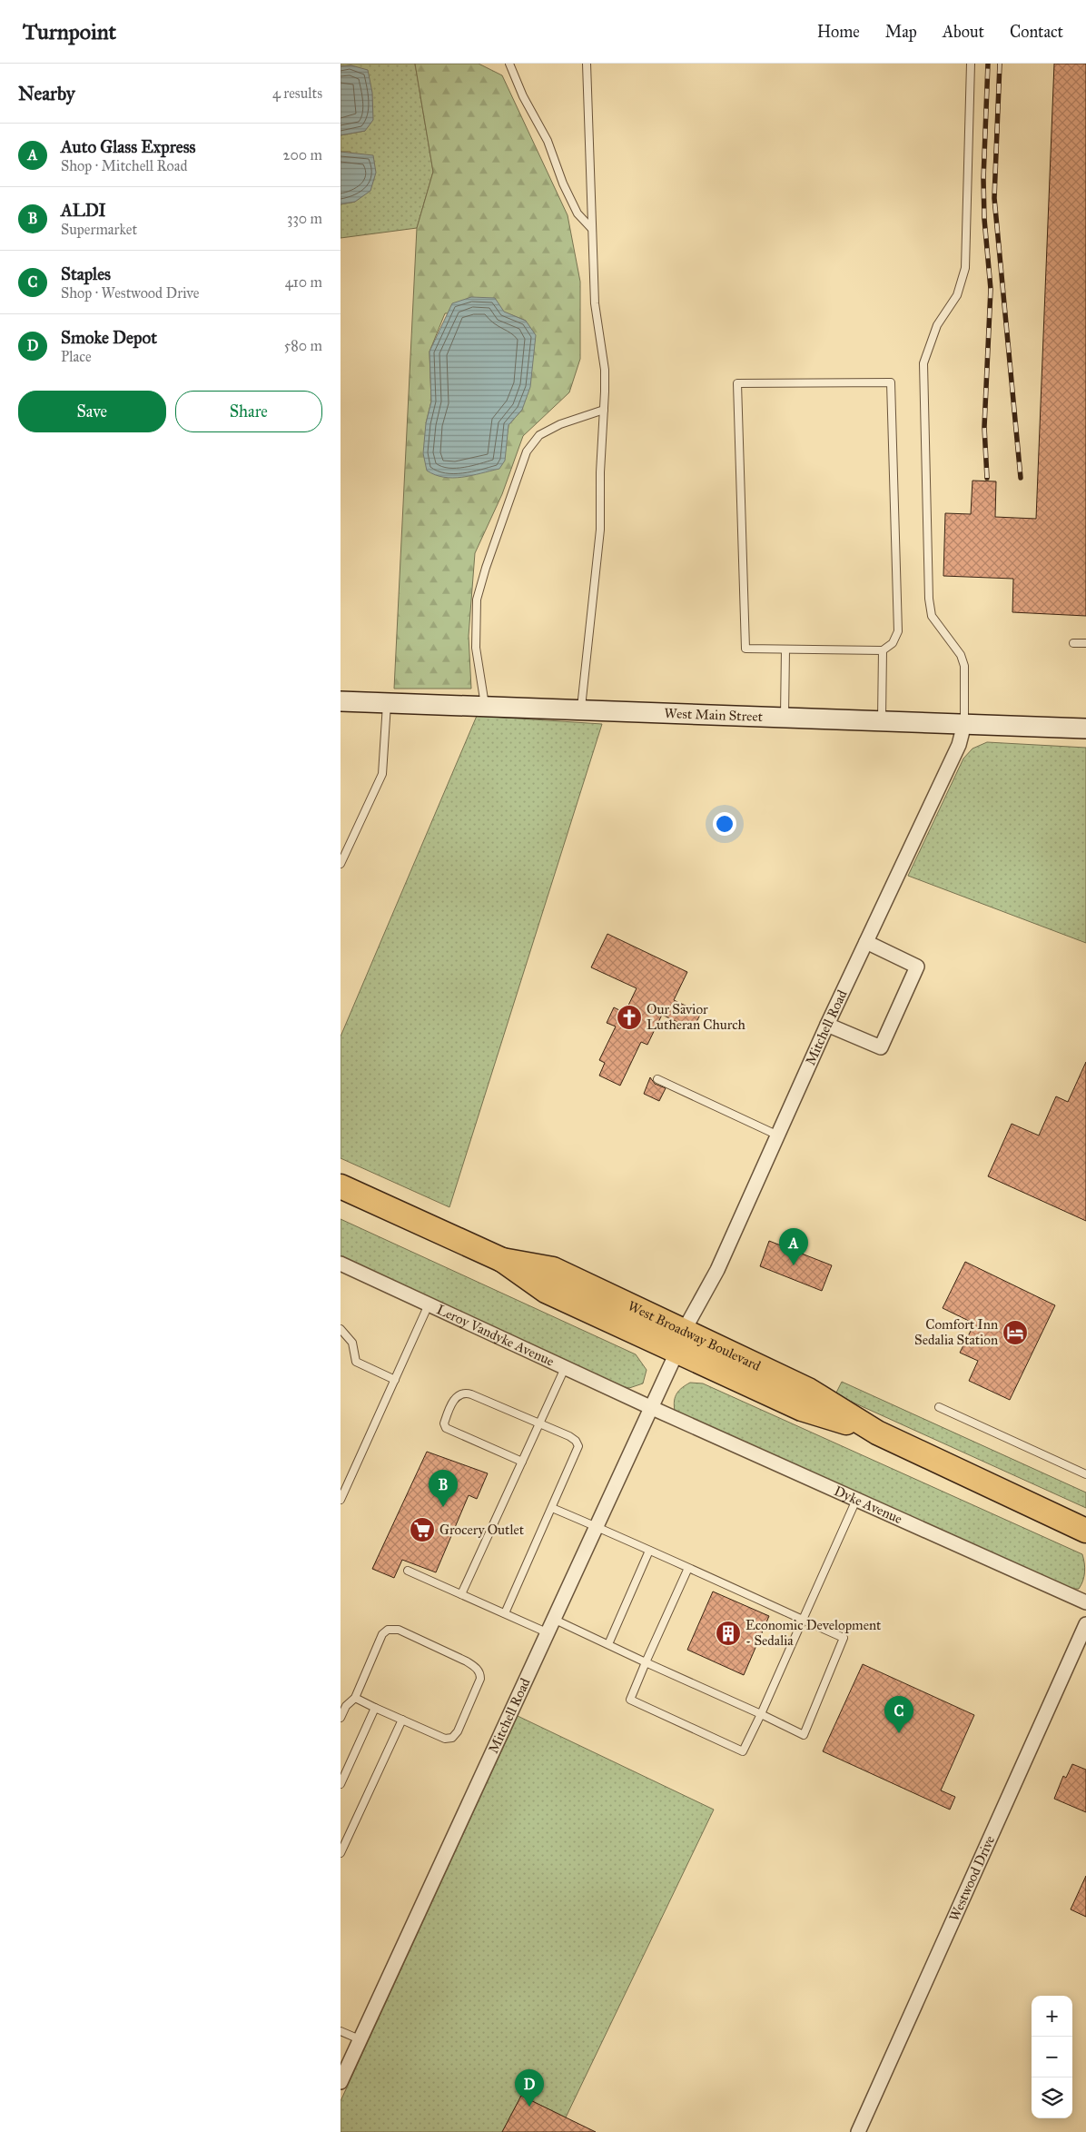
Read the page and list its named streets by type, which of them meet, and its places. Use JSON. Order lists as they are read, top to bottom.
{
  "streets": {
    "highway": ["West Broadway Boulevard"],
    "main road": ["West Main Street"],
    "street": [
      "Mitchell Road",
      "Leroy Vandyke Avenue",
      "Dyke Avenue",
      "Westwood Drive"
    ]
  },
  "crossings": [
    ["West Main Street", "Mitchell Road"],
    ["Mitchell Road", "Leroy Vandyke Avenue"],
    ["Mitchell Road", "West Broadway Boulevard"],
    ["Mitchell Road", "Dyke Avenue"],
    ["Leroy Vandyke Avenue", "Dyke Avenue"]
  ],
  "places": {
    "church": ["Our Savior Lutheran Church"],
    "hotel": ["Comfort Inn Sedalia Station"],
    "supermarket": ["Grocery Outlet"],
    "building": ["Economic Development - Sedalia"]
  },
  "page": {
    "header": "Turnpoint",
    "nav": [
      "Home",
      "Map",
      "About",
      "Contact"
    ],
    "heading": ["Nearby", "4 results"],
    "list": [
      {
        "mark": "A",
        "name": "Auto Glass Express",
        "note": "Shop · Mitchell Road",
        "value": "200 m"
      },
      {
        "mark": "B",
        "name": "ALDI",
        "note": "Supermarket",
        "value": "330 m"
      },
      {
        "mark": "C",
        "name": "Staples",
        "note": "Shop · Westwood Drive",
        "value": "410 m"
      },
      {
        "mark": "D",
        "name": "Smoke Depot",
        "note": "Place",
        "value": "580 m"
      }
    ],
    "buttons": ["Save", "Share"],
    "pins": [
      "A",
      "B",
      "C",
      "D"
    ],
    "map_buttons": ["+", "−"]
  }
}
